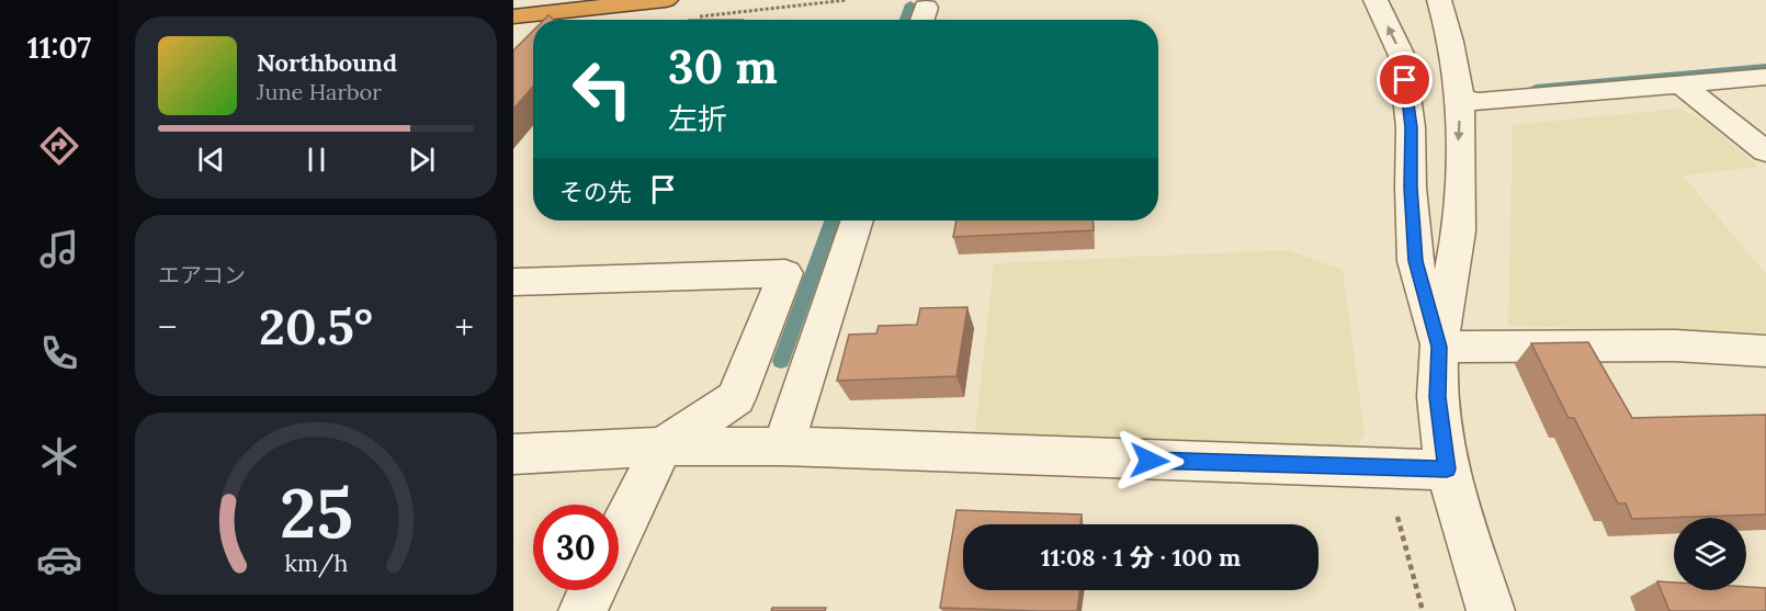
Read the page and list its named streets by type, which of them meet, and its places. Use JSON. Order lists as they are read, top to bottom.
{
  "page": {
    "tabs": "11:07",
    "turn": ["30 m", "左折"],
    "song": ["Northbound", "June Harbor"],
    "then": "その先",
    "tile": "エアコン",
    "heat": ["−", "20.5°", "+"],
    "limit": "30",
    "trip": "11:08 · 1 分 · 100 m",
    "gauge": ["25", "km/h"]
  }
}
